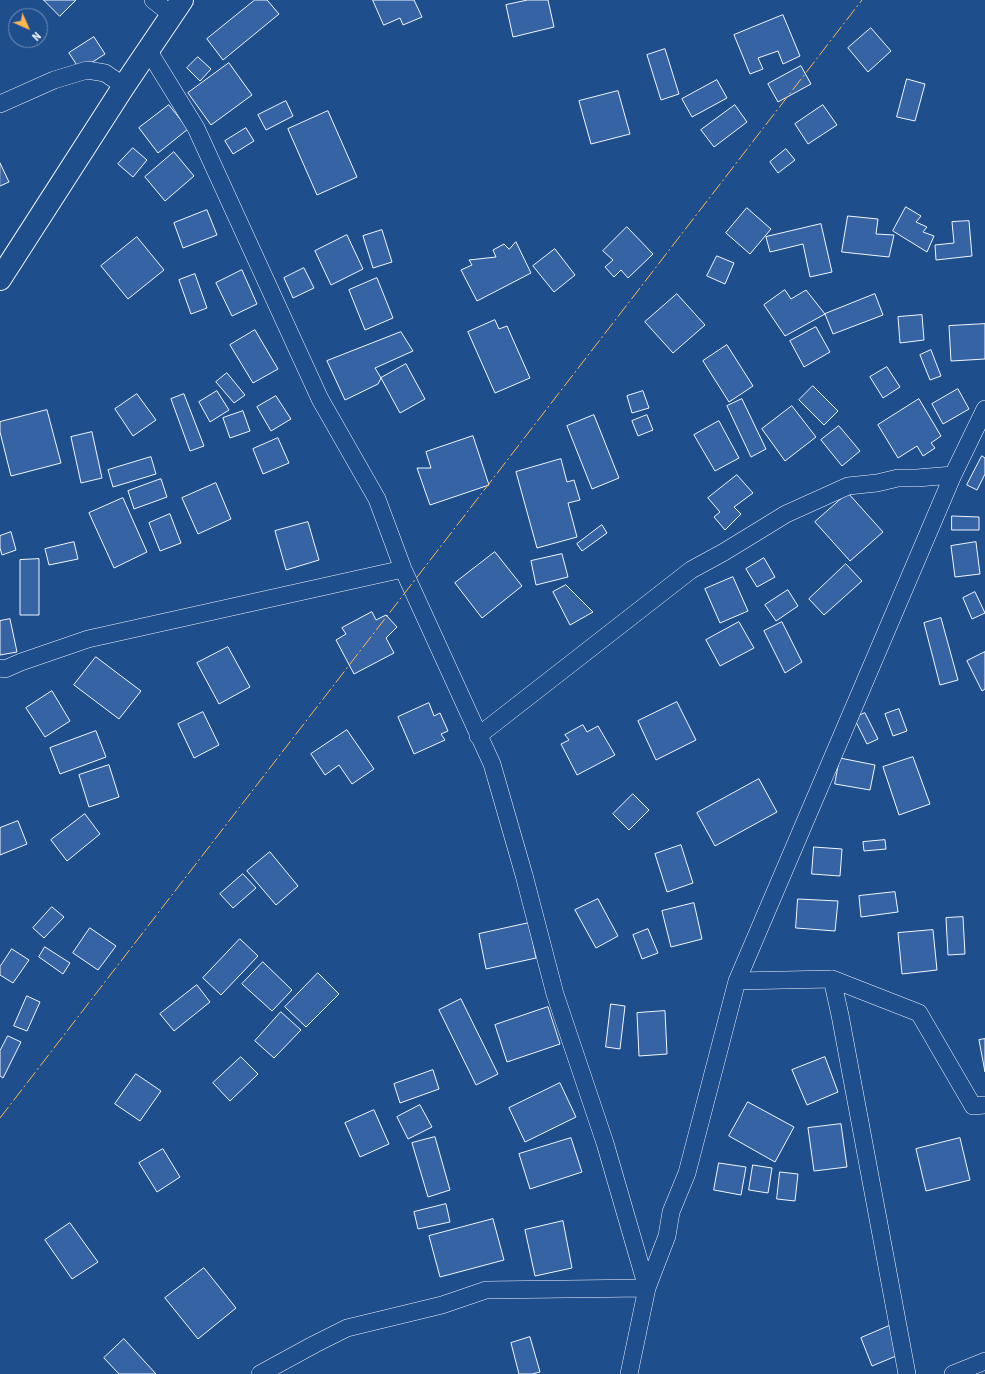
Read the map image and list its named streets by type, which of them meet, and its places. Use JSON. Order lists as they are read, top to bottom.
{
  "north": "bottom right"
}
